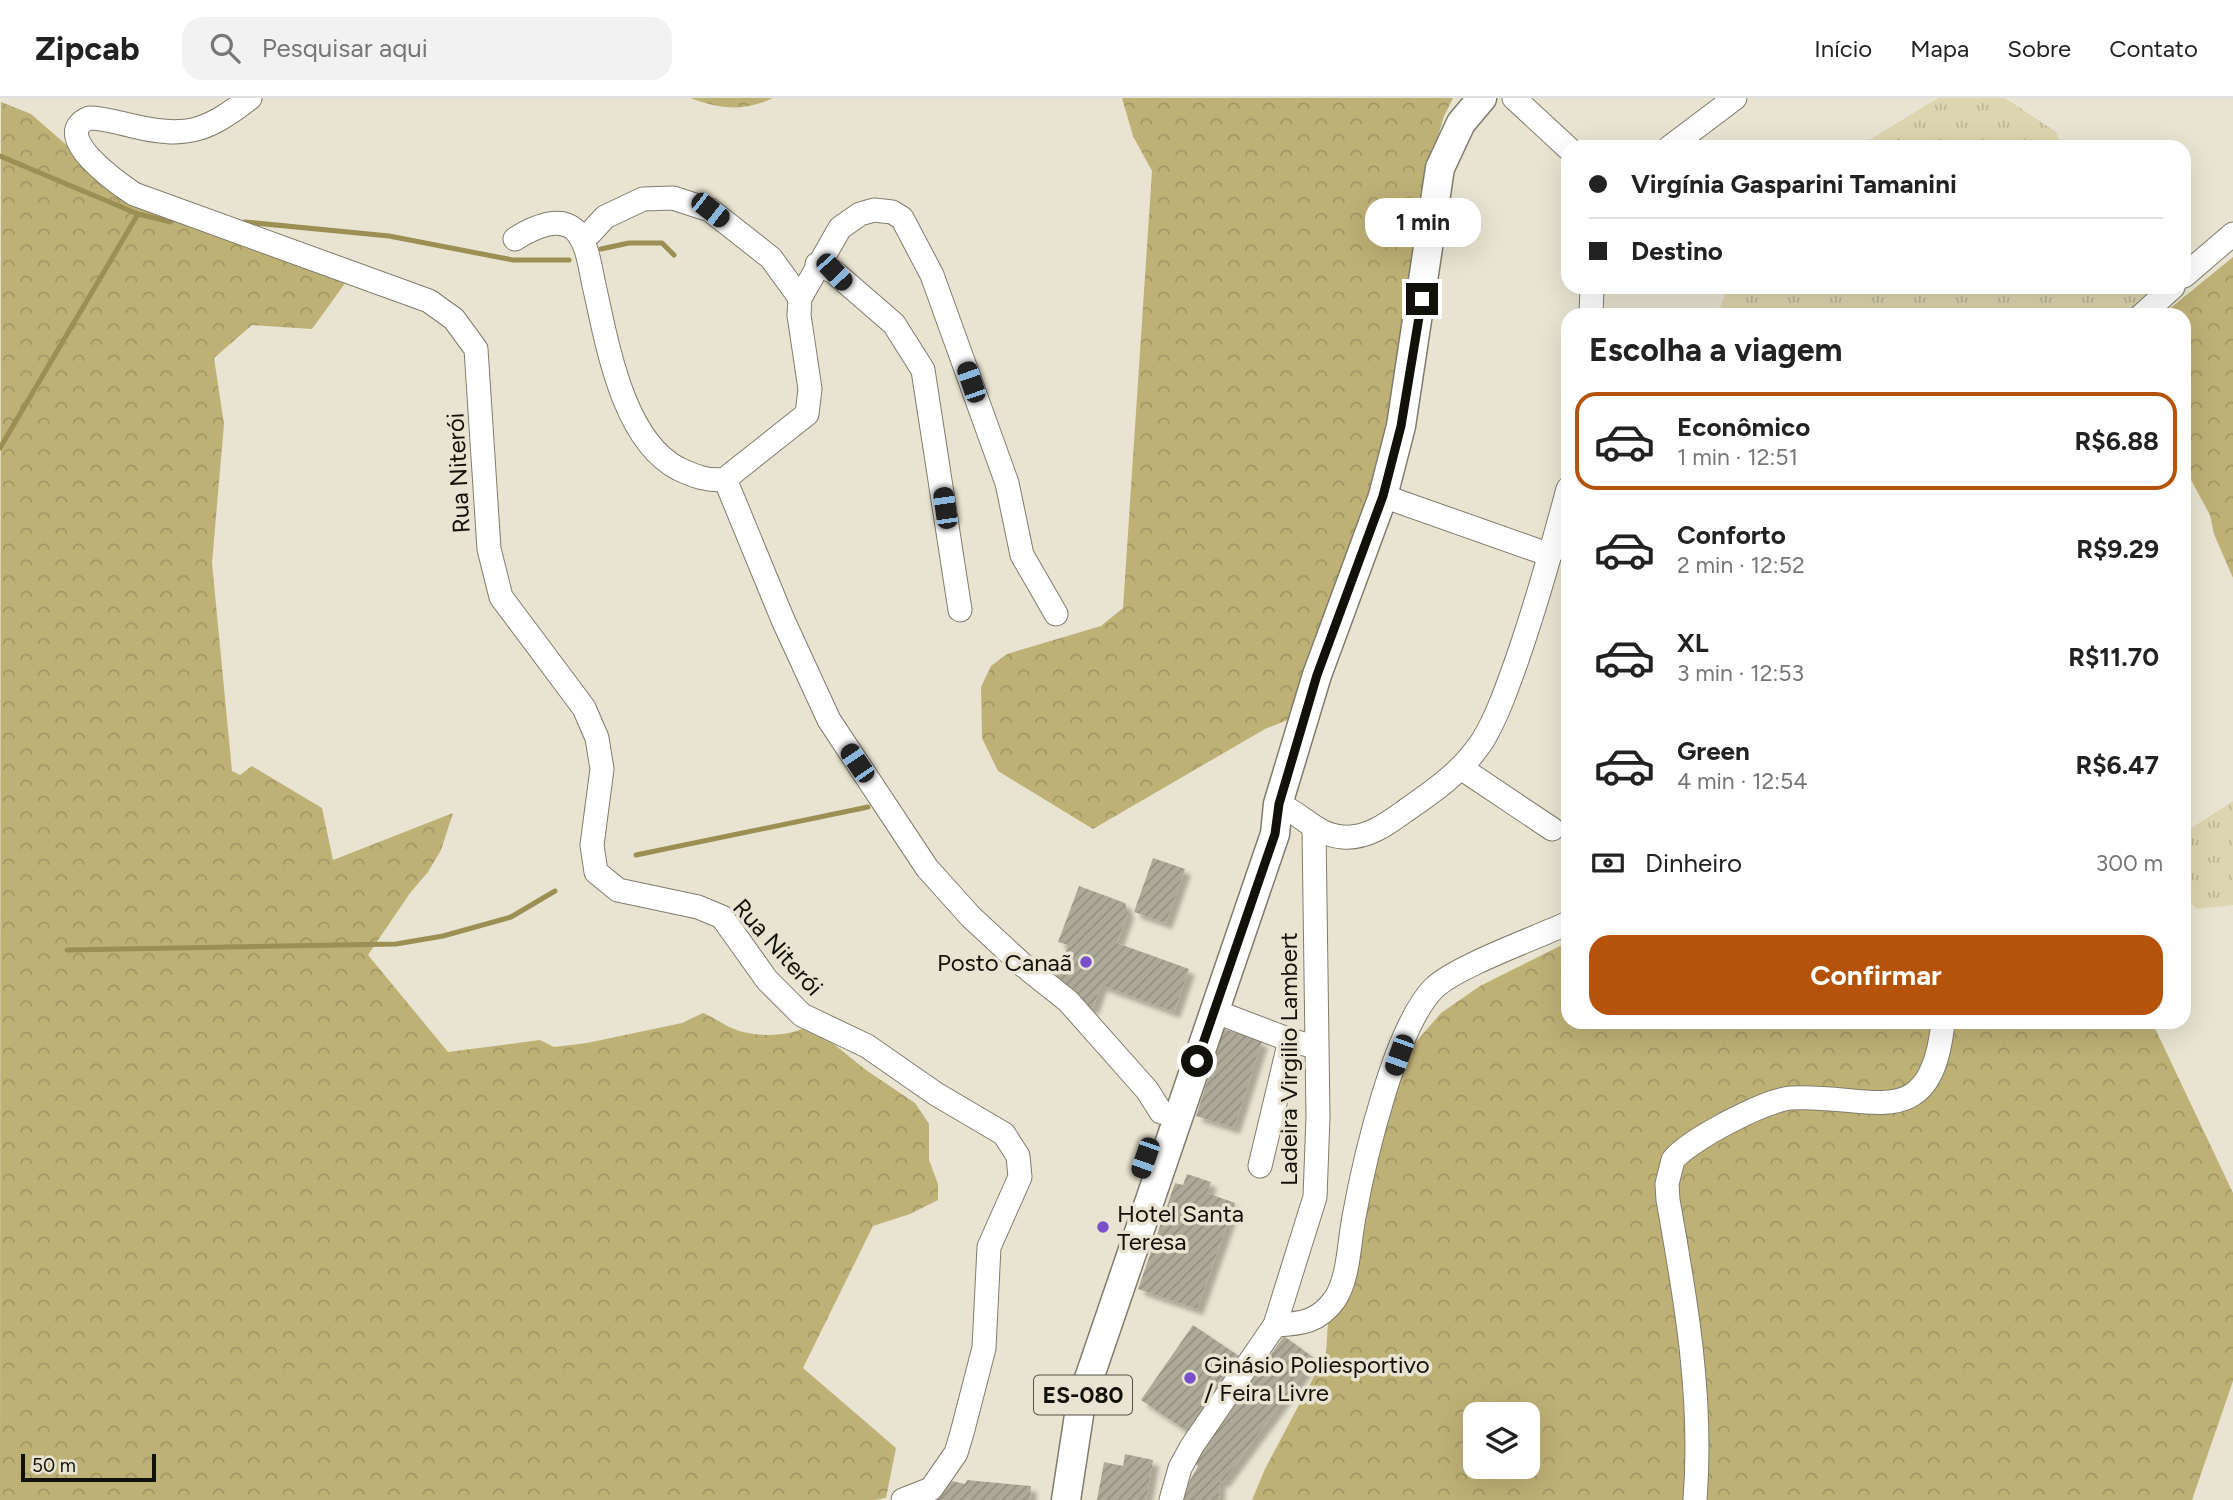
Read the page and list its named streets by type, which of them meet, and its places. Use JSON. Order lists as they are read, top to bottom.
{
  "streets": {
    "main road": ["ES-080"],
    "street": ["Rua Niterói", "Ladeira Virgilio Lambert"]
  },
  "places": ["Posto Canaã", "Hotel Santa Teresa", "Ginásio Poliesportivo / Feira Livre"],
  "scale_bar": "50 m",
  "page": {
    "header": "Zipcab",
    "search": "Pesquisar aqui",
    "nav": [
      "Início",
      "Mapa",
      "Sobre",
      "Contato"
    ],
    "banner": ["Virgínia Gasparini Tamanini", "Destino"],
    "bubble": "1 min",
    "heading": "Escolha a viagem",
    "list": [
      {
        "name": "Econômico",
        "note": "1 min · 12:51",
        "value": "R$6.88"
      },
      {
        "name": "Conforto",
        "note": "2 min · 12:52",
        "value": "R$9.29"
      },
      {
        "name": "XL",
        "note": "3 min · 12:53",
        "value": "R$11.70"
      },
      {
        "name": "Green",
        "note": "4 min · 12:54",
        "value": "R$6.47"
      }
    ],
    "pay": ["Dinheiro", "300 m"],
    "buttons": "Confirmar",
    "scale": "50 m"
  }
}
